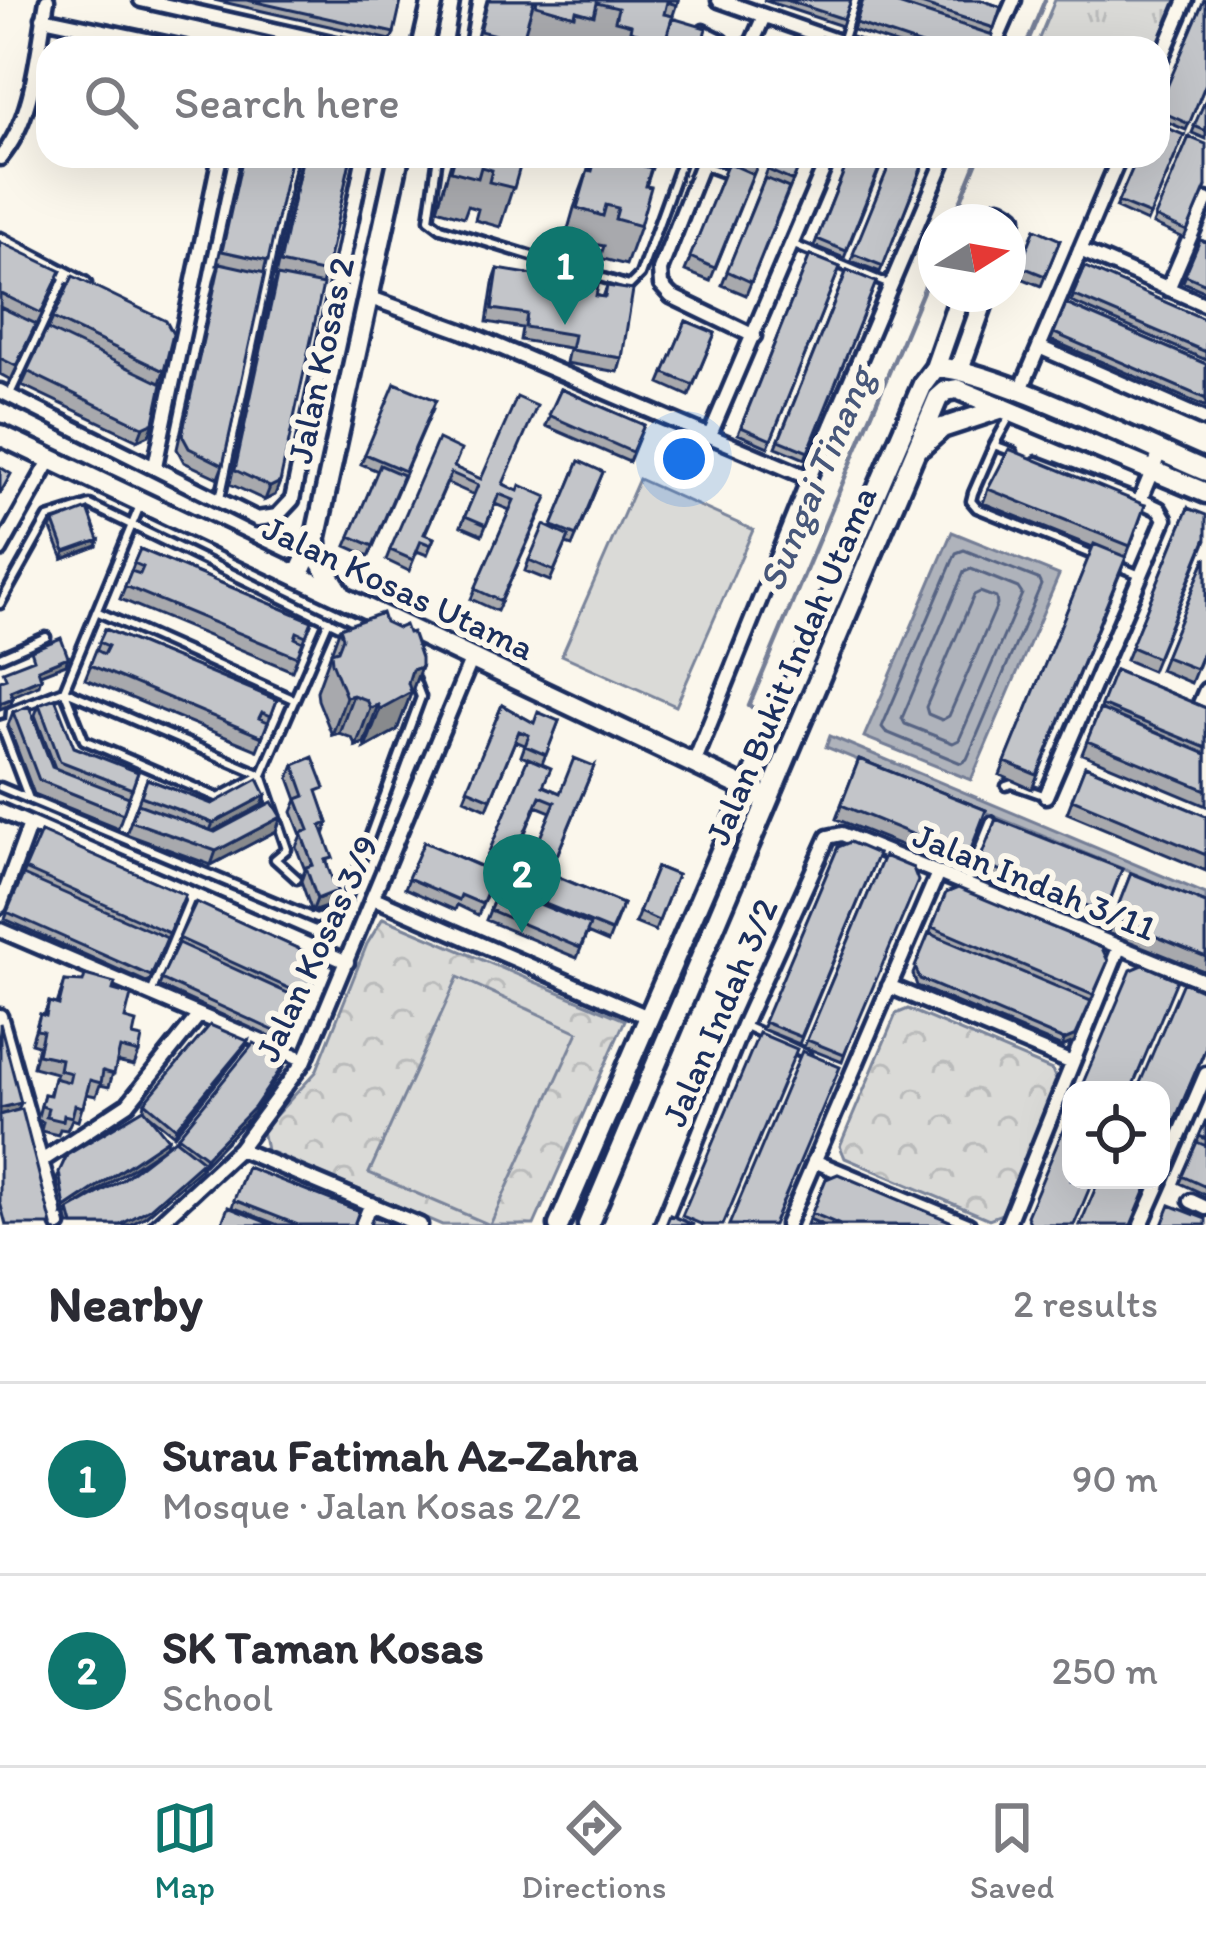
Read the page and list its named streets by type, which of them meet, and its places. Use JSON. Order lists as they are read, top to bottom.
{
  "streets": {
    "street": [
      "Jalan Kosas 2",
      "Jalan Kosas Utama",
      "Jalan Bukit Indah Utama",
      "Jalan Indah 3/11",
      "Jalan Kosas 3/9",
      "Jalan Indah 3/2"
    ]
  },
  "crossings": [
    ["Jalan Kosas 2", "Jalan Kosas Utama"],
    ["Jalan Kosas Utama", "Jalan Bukit Indah Utama"],
    ["Jalan Kosas Utama", "Jalan Kosas 3/9"],
    ["Jalan Indah 3/11", "Jalan Indah 3/2"]
  ],
  "water": ["Sungai Tinang"],
  "north": "right",
  "page": {
    "search": "Search here",
    "pins": ["1", "2"],
    "heading": ["Nearby", "2 results"],
    "list": [
      {
        "mark": "1",
        "name": "Surau Fatimah Az-Zahra",
        "note": "Mosque · Jalan Kosas 2/2",
        "value": "90 m"
      },
      {
        "mark": "2",
        "name": "SK Taman Kosas",
        "note": "School",
        "value": "250 m"
      }
    ],
    "nav": ["Map", "Directions", "Saved"]
  }
}
